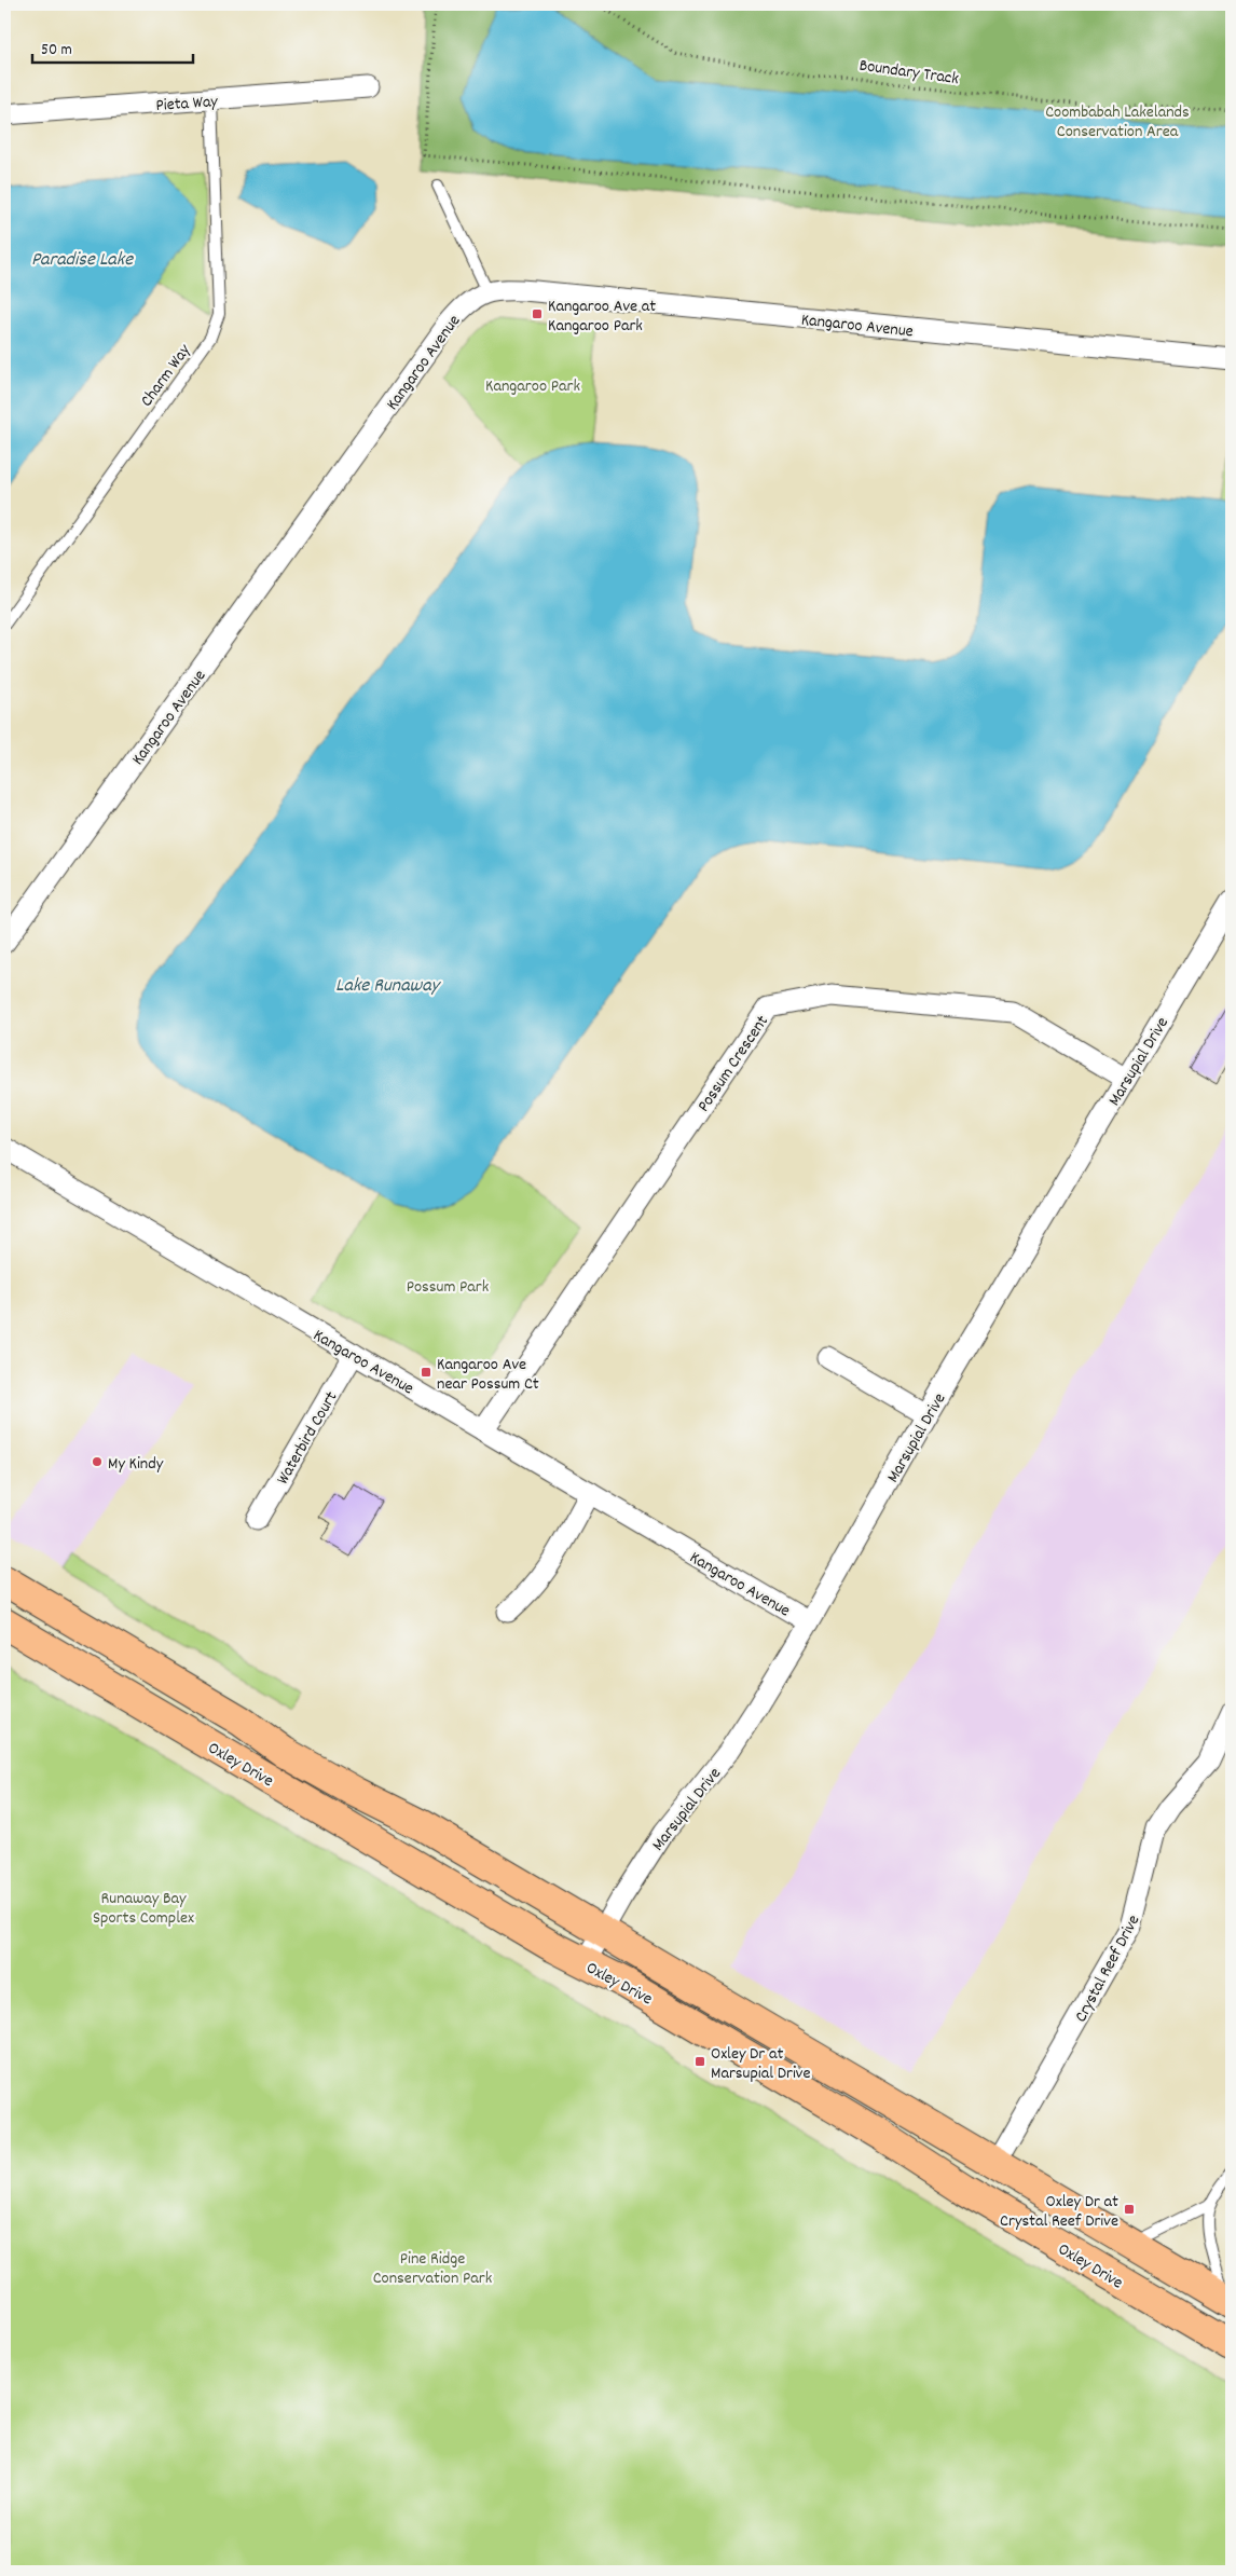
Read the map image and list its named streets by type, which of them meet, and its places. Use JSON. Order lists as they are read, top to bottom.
{
  "streets": {
    "main road": ["Oxley Drive"],
    "street": [
      "Pieta Way",
      "Kangaroo Avenue",
      "Marsupial Drive",
      "Possum Crescent",
      "Waterbird Court",
      "Crystal Reef Drive"
    ],
    "lane": ["Charm Way"],
    "path": ["Boundary Track"]
  },
  "crossings": [
    ["Pieta Way", "Charm Way"],
    ["Kangaroo Avenue", "Marsupial Drive"],
    ["Kangaroo Avenue", "Possum Crescent"],
    ["Kangaroo Avenue", "Waterbird Court"],
    ["Marsupial Drive", "Possum Crescent"],
    ["Marsupial Drive", "Oxley Drive"],
    ["Oxley Drive", "Crystal Reef Drive"]
  ],
  "water": ["Paradise Lake", "Lake Runaway"],
  "parks": [
    "Coombabah Lakelands Conservation Area",
    "Kangaroo Park",
    "Possum Park",
    "Runaway Bay Sports Complex",
    "Pine Ridge Conservation Park"
  ],
  "places": {
    "transit": [
      "Kangaroo Ave at Kangaroo Park",
      "Kangaroo Ave near Possum Ct",
      "Oxley Dr at Marsupial Drive",
      "Oxley Dr at Crystal Reef Drive"
    ],
    "other": ["My Kindy"]
  },
  "scale_bar": "50 m"
}
